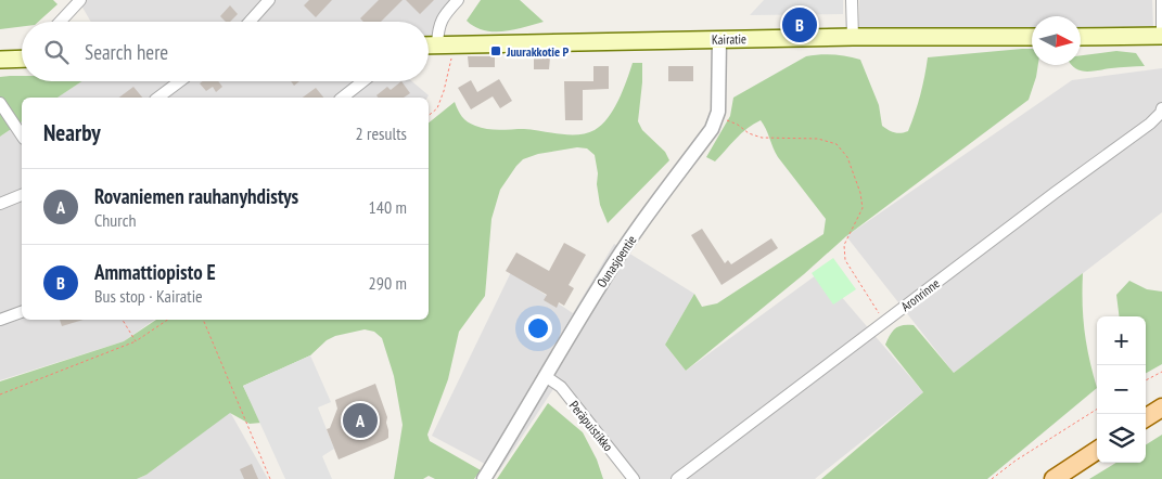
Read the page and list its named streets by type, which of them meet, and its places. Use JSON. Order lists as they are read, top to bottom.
{
  "streets": {
    "main road": ["Kairatie"],
    "street": ["Ounasjoentie", "Aronrinne", "Peräpuistikko"]
  },
  "crossings": [
    ["Kairatie", "Ounasjoentie"],
    ["Ounasjoentie", "Peräpuistikko"]
  ],
  "places": {
    "transit": ["Juurakkotie P"]
  },
  "north": "right",
  "page": {
    "pins": ["B", "A"],
    "search": "Search here",
    "heading": ["Nearby", "2 results"],
    "list": [
      {
        "mark": "A",
        "name": "Rovaniemen rauhanyhdistys",
        "note": "Church",
        "value": "140 m"
      },
      {
        "mark": "B",
        "name": "Ammattiopisto E",
        "note": "Bus stop · Kairatie",
        "value": "290 m"
      }
    ],
    "map_buttons": ["+", "−"]
  }
}
